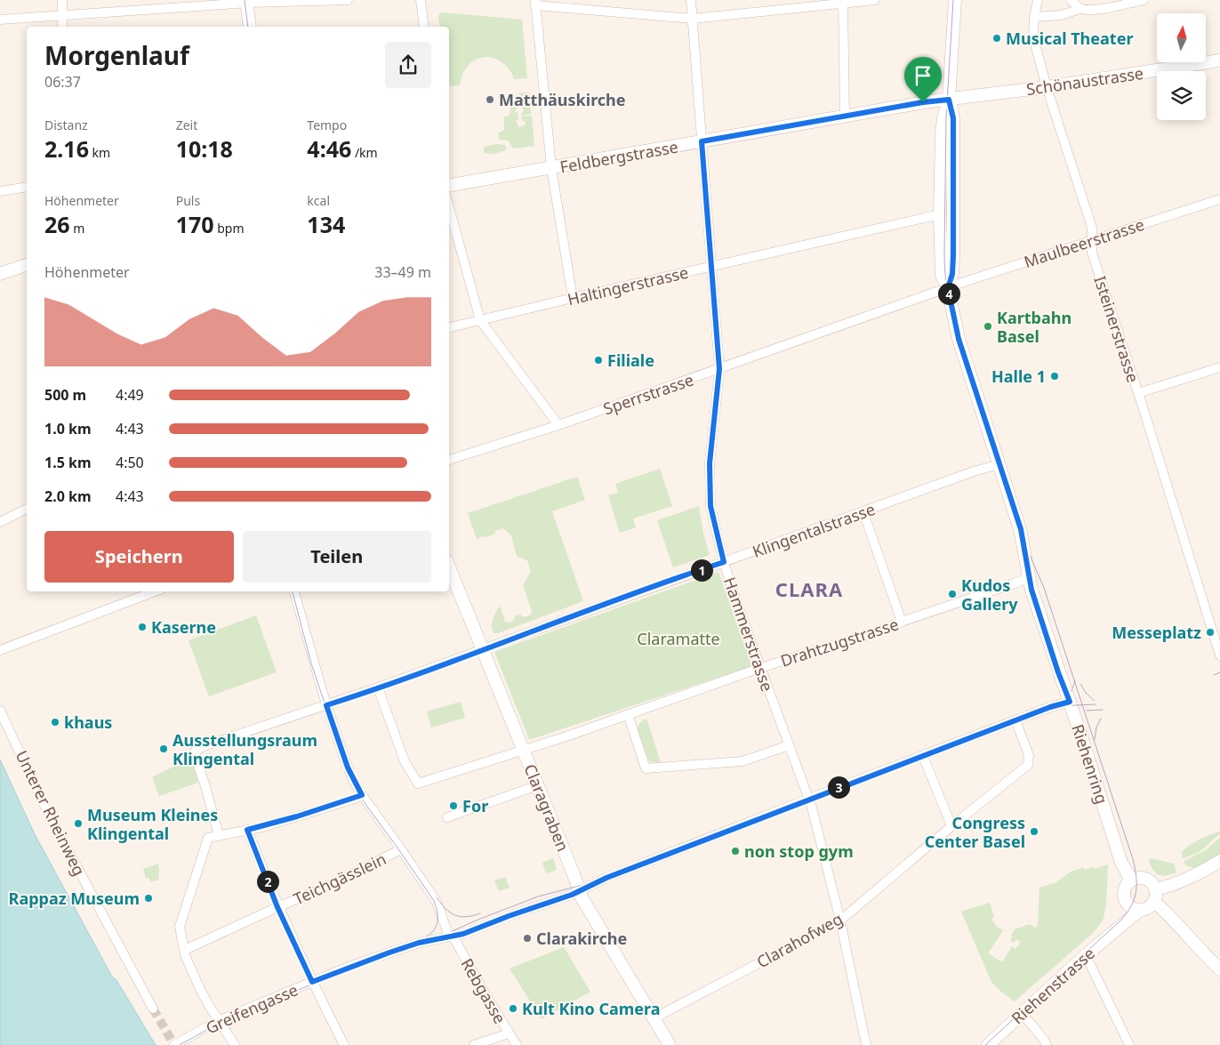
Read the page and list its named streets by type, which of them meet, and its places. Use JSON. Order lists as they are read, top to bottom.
{
  "streets": {
    "main road": [
      "Schönaustrasse",
      "Feldbergstrasse",
      "Riehenring",
      "Claragraben",
      "Riehenstrasse"
    ],
    "street": [
      "Maulbeerstrasse",
      "Haltingerstrasse",
      "Isteinerstrasse",
      "Sperrstrasse",
      "Klingentalstrasse",
      "Hammerstrasse",
      "Drahtzugstrasse",
      "Unterer Rheinweg",
      "Teichgässlein",
      "Clarahofweg",
      "Rebgasse",
      "Greifengasse"
    ]
  },
  "crossings": [
    ["Schönaustrasse", "Feldbergstrasse"],
    ["Schönaustrasse", "Isteinerstrasse"],
    ["Schönaustrasse", "Riehenring"],
    ["Feldbergstrasse", "Hammerstrasse"],
    ["Feldbergstrasse", "Riehenring"],
    ["Maulbeerstrasse", "Isteinerstrasse"],
    ["Maulbeerstrasse", "Sperrstrasse"],
    ["Maulbeerstrasse", "Riehenring"],
    ["Haltingerstrasse", "Hammerstrasse"],
    ["Haltingerstrasse", "Riehenring"],
    ["Sperrstrasse", "Hammerstrasse"],
    ["Sperrstrasse", "Riehenring"],
    ["Klingentalstrasse", "Hammerstrasse"],
    ["Klingentalstrasse", "Drahtzugstrasse"],
    ["Klingentalstrasse", "Riehenring"],
    ["Klingentalstrasse", "Claragraben"],
    ["Klingentalstrasse", "Rebgasse"],
    ["Hammerstrasse", "Drahtzugstrasse"],
    ["Hammerstrasse", "Clarahofweg"],
    ["Hammerstrasse", "Greifengasse"],
    ["Drahtzugstrasse", "Riehenring"],
    ["Drahtzugstrasse", "Claragraben"],
    ["Riehenring", "Riehenstrasse"],
    ["Riehenring", "Greifengasse"],
    ["Claragraben", "Clarahofweg"],
    ["Claragraben", "Greifengasse"],
    ["Teichgässlein", "Rebgasse"],
    ["Clarahofweg", "Greifengasse"],
    ["Rebgasse", "Greifengasse"]
  ],
  "districts": ["CLARA"],
  "parks": ["Claramatte"],
  "places": [
    "Musical Theater",
    "Matthäuskirche",
    "Kartbahn Basel",
    "Filiale",
    "Halle 1",
    "Kudos Gallery",
    "Kaserne",
    "Messeplatz",
    "khaus",
    "Ausstellungsraum Klingental",
    "For",
    "Museum Kleines Klingental",
    "Congress Center Basel",
    "non stop gym",
    "Rappaz Museum",
    "Clarakirche",
    "Kult Kino Camera"
  ],
  "north": "top",
  "page": {
    "heading": ["Morgenlauf", "06:37"],
    "stats": [
      ["Distanz", "2.16 km"],
      ["Zeit", "10:18"],
      ["Tempo", "4:46 /km"],
      ["Höhenmeter", "26 m"],
      ["Puls", "170 bpm"],
      ["kcal", "134"]
    ],
    "chart": ["Höhenmeter", "33–49 m"],
    "pins": [
      "4",
      "1",
      "3",
      "2"
    ],
    "list": [
      {
        "name": "500 m",
        "note": "4:49"
      },
      {
        "name": "1.0 km",
        "note": "4:43"
      },
      {
        "name": "1.5 km",
        "note": "4:50"
      },
      {
        "name": "2.0 km",
        "note": "4:43"
      }
    ],
    "buttons": ["Speichern", "Teilen"]
  }
}
